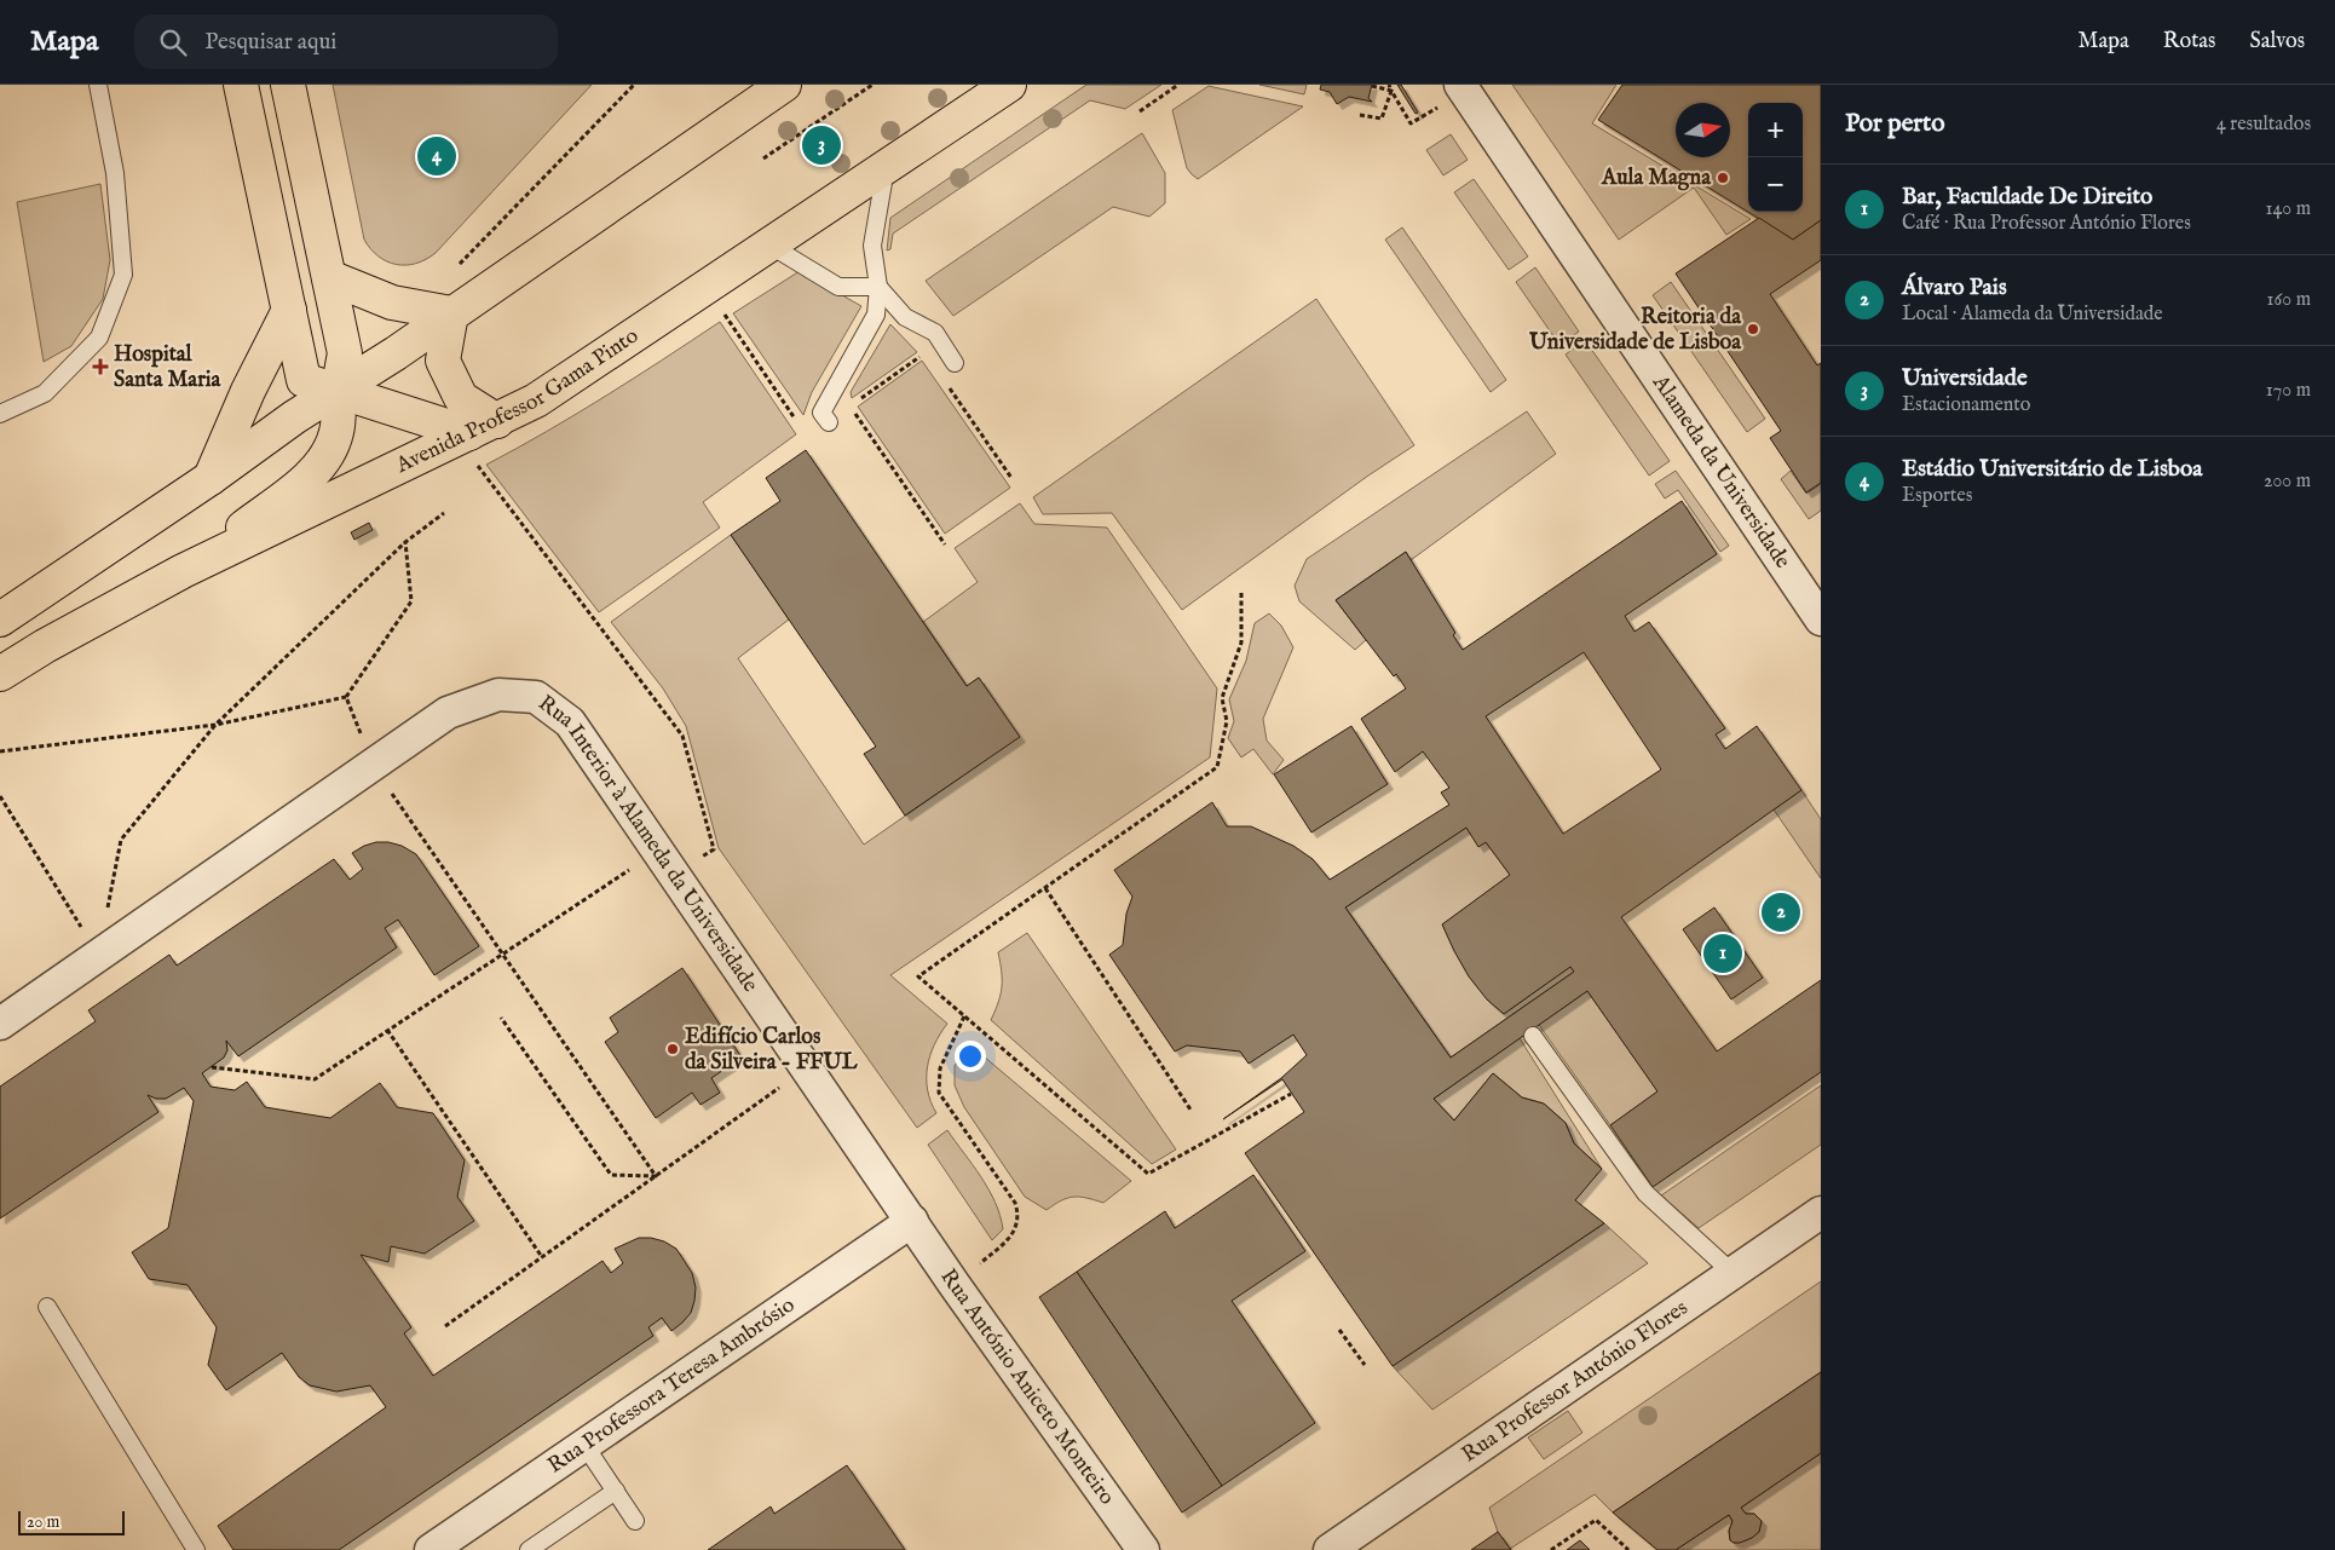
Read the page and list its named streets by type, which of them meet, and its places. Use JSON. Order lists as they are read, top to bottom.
{
  "streets": {
    "main road": ["Avenida Professor Gama Pinto"],
    "street": [
      "Alameda da Universidade",
      "Rua Interior à Alameda da Universidade",
      "Rua Professor António Flores",
      "Rua Professora Teresa Ambrósio",
      "Rua António Aniceto Monteiro"
    ]
  },
  "crossings": [
    ["Rua Interior à Alameda da Universidade", "Rua Professora Teresa Ambrósio"],
    ["Rua Interior à Alameda da Universidade", "Rua António Aniceto Monteiro"],
    ["Rua Professora Teresa Ambrósio", "Rua António Aniceto Monteiro"]
  ],
  "places": {
    "other": ["Aula Magna", "Reitoria da Universidade de Lisboa", "Edifício Carlos da Silveira - FFUL"],
    "health": ["Hospital Santa Maria"]
  },
  "scale_bar": "20 m",
  "north": "right",
  "page": {
    "header": "Mapa",
    "search": "Pesquisar aqui",
    "nav": ["Mapa", "Rotas", "Salvos"],
    "heading": ["Por perto", "4 resultados"],
    "map_buttons": ["+", "−"],
    "pins": [
      "3",
      "4",
      "2",
      "1"
    ],
    "list": [
      {
        "mark": "1",
        "name": "Bar, Faculdade De Direito",
        "note": "Café · Rua Professor António Flores",
        "value": "140 m"
      },
      {
        "mark": "2",
        "name": "Álvaro Pais",
        "note": "Local · Alameda da Universidade",
        "value": "160 m"
      },
      {
        "mark": "3",
        "name": "Universidade",
        "note": "Estacionamento",
        "value": "170 m"
      },
      {
        "mark": "4",
        "name": "Estádio Universitário de Lisboa",
        "note": "Esportes",
        "value": "200 m"
      }
    ],
    "scale": "20 m"
  }
}
